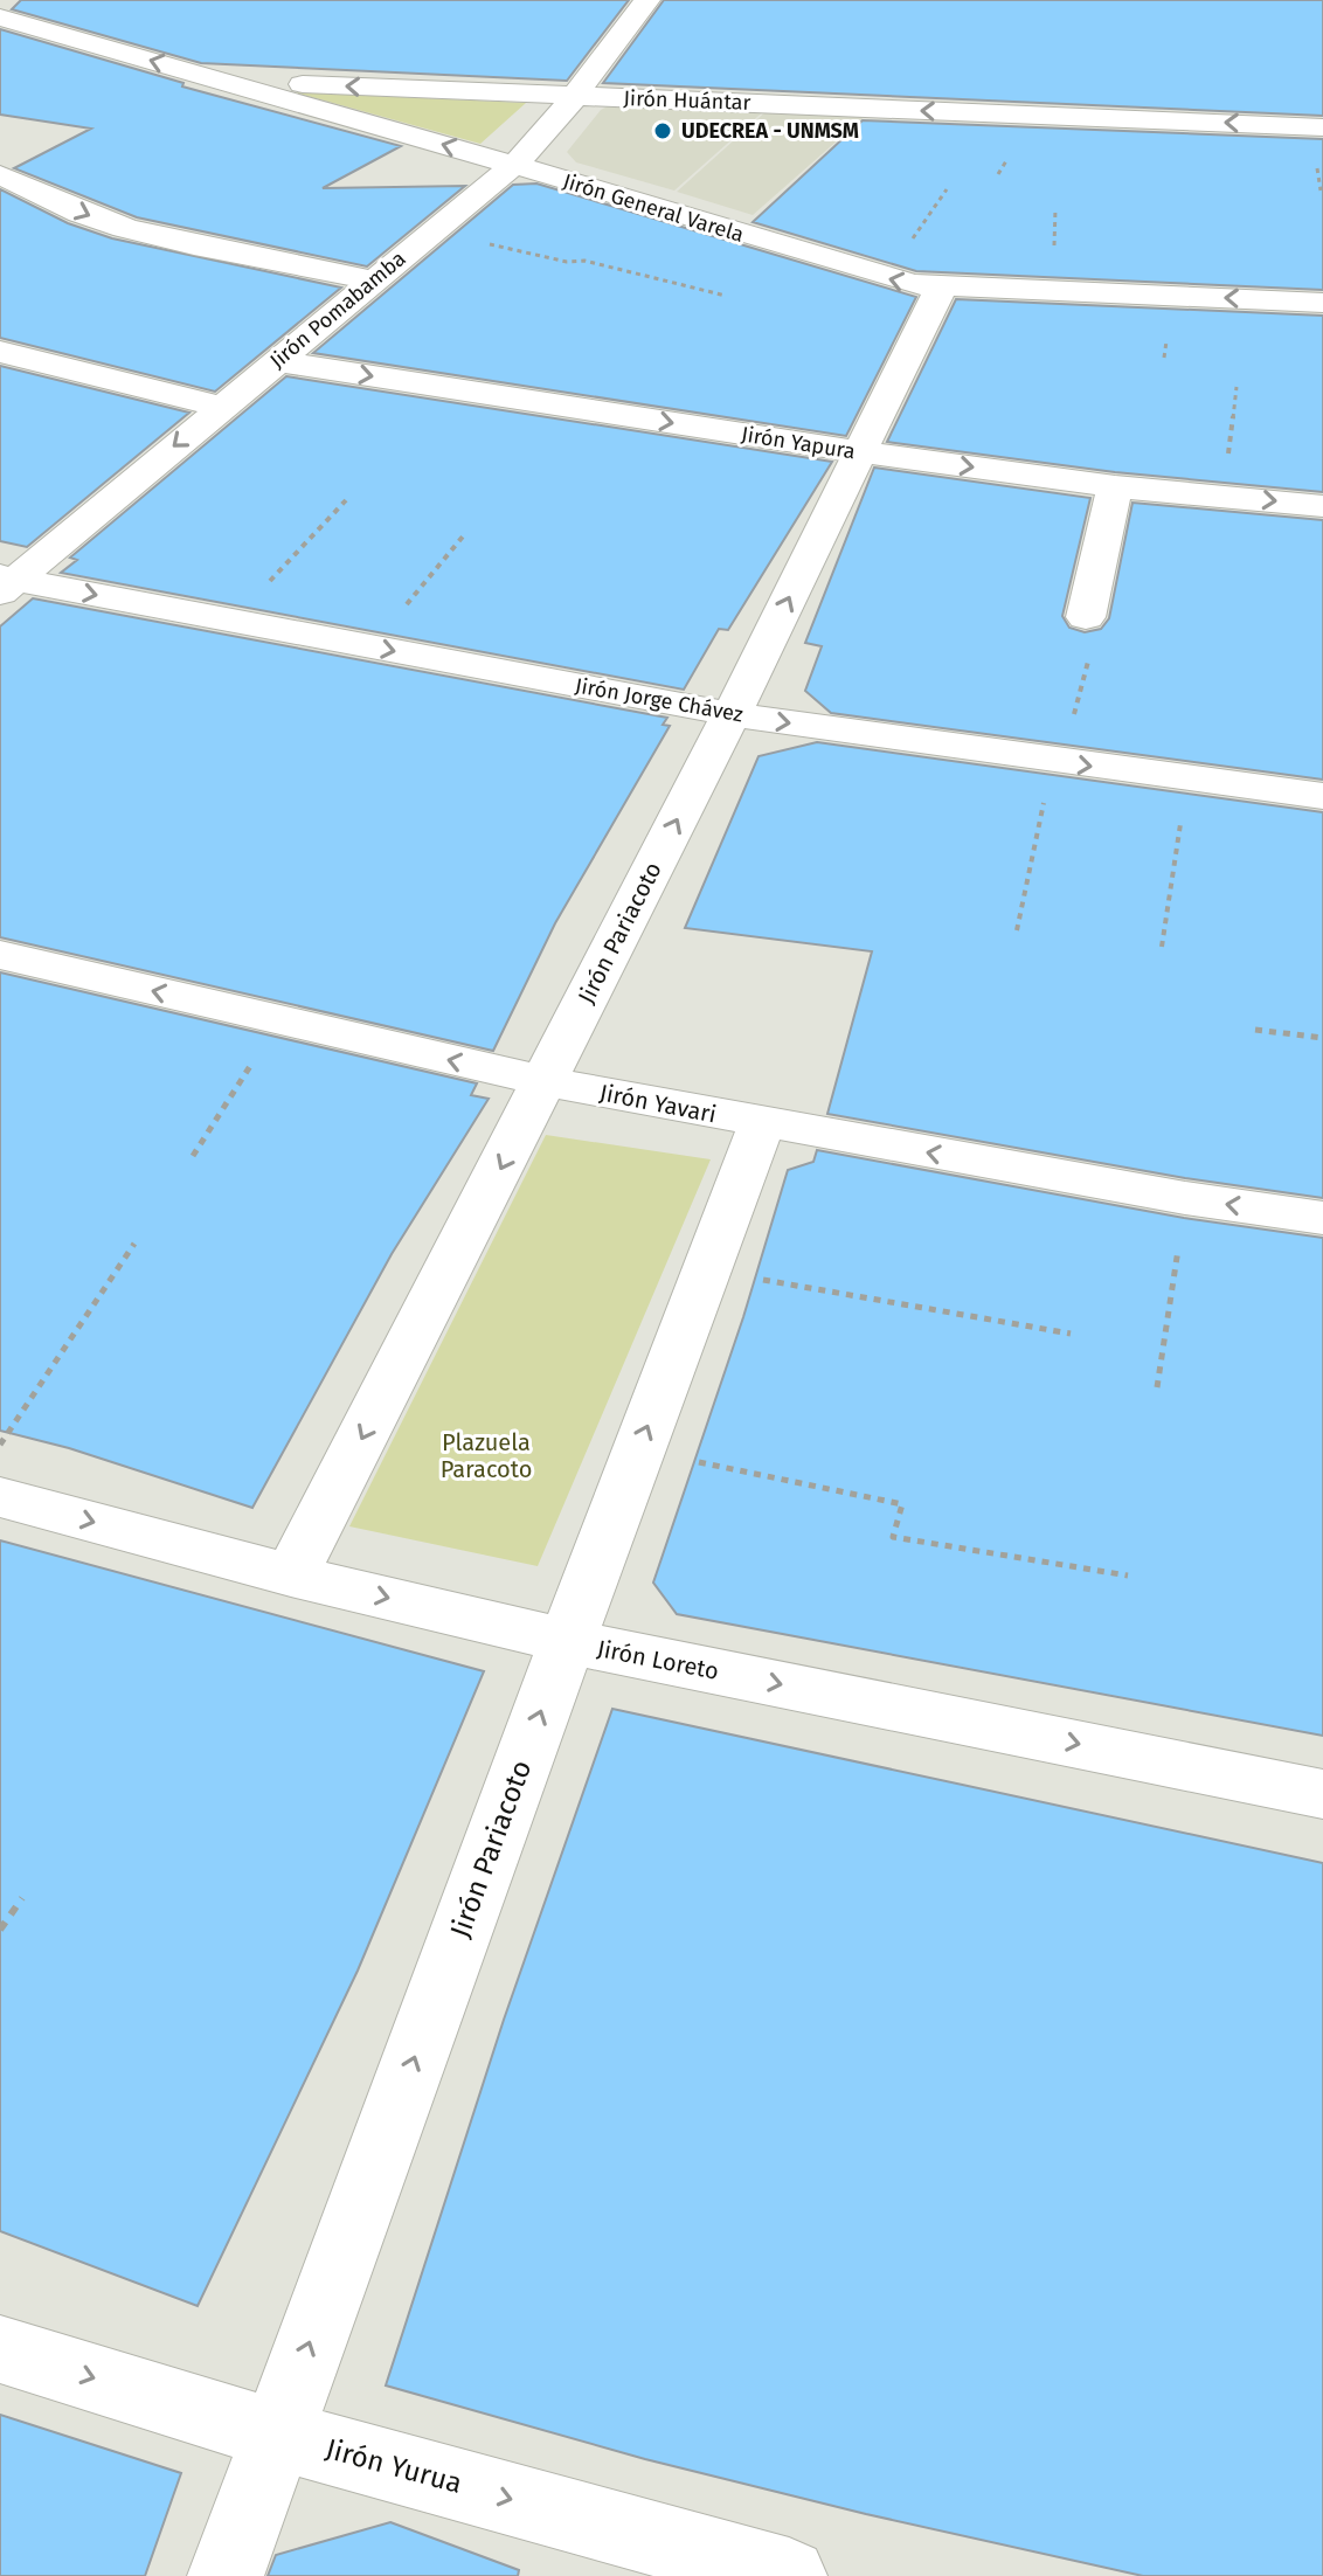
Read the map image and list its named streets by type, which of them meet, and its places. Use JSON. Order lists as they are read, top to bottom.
{
  "streets": {
    "street": [
      "Jirón Huántar",
      "Jirón General Varela",
      "Jirón Pomabamba",
      "Jirón Yapura",
      "Jirón Jorge Chávez",
      "Jirón Pariacoto",
      "Jirón Yavari",
      "Jirón Loreto",
      "Jirón Yurua"
    ]
  },
  "crossings": [
    ["Jirón Huántar", "Jirón General Varela"],
    ["Jirón Huántar", "Jirón Pomabamba"],
    ["Jirón General Varela", "Jirón Pomabamba"],
    ["Jirón General Varela", "Jirón Pariacoto"],
    ["Jirón Pomabamba", "Jirón Yapura"],
    ["Jirón Pomabamba", "Jirón Jorge Chávez"],
    ["Jirón Yapura", "Jirón Pariacoto"],
    ["Jirón Jorge Chávez", "Jirón Pariacoto"],
    ["Jirón Pariacoto", "Jirón Yavari"],
    ["Jirón Pariacoto", "Jirón Loreto"],
    ["Jirón Pariacoto", "Jirón Yurua"]
  ],
  "one_way": [
    "Jirón Huántar",
    "Jirón Yapura",
    "Jirón Yavari",
    "Jirón Loreto",
    "Jirón Yurua"
  ],
  "parks": ["Plazuela Paracoto"],
  "places": ["UDECREA - UNMSM"]
}
